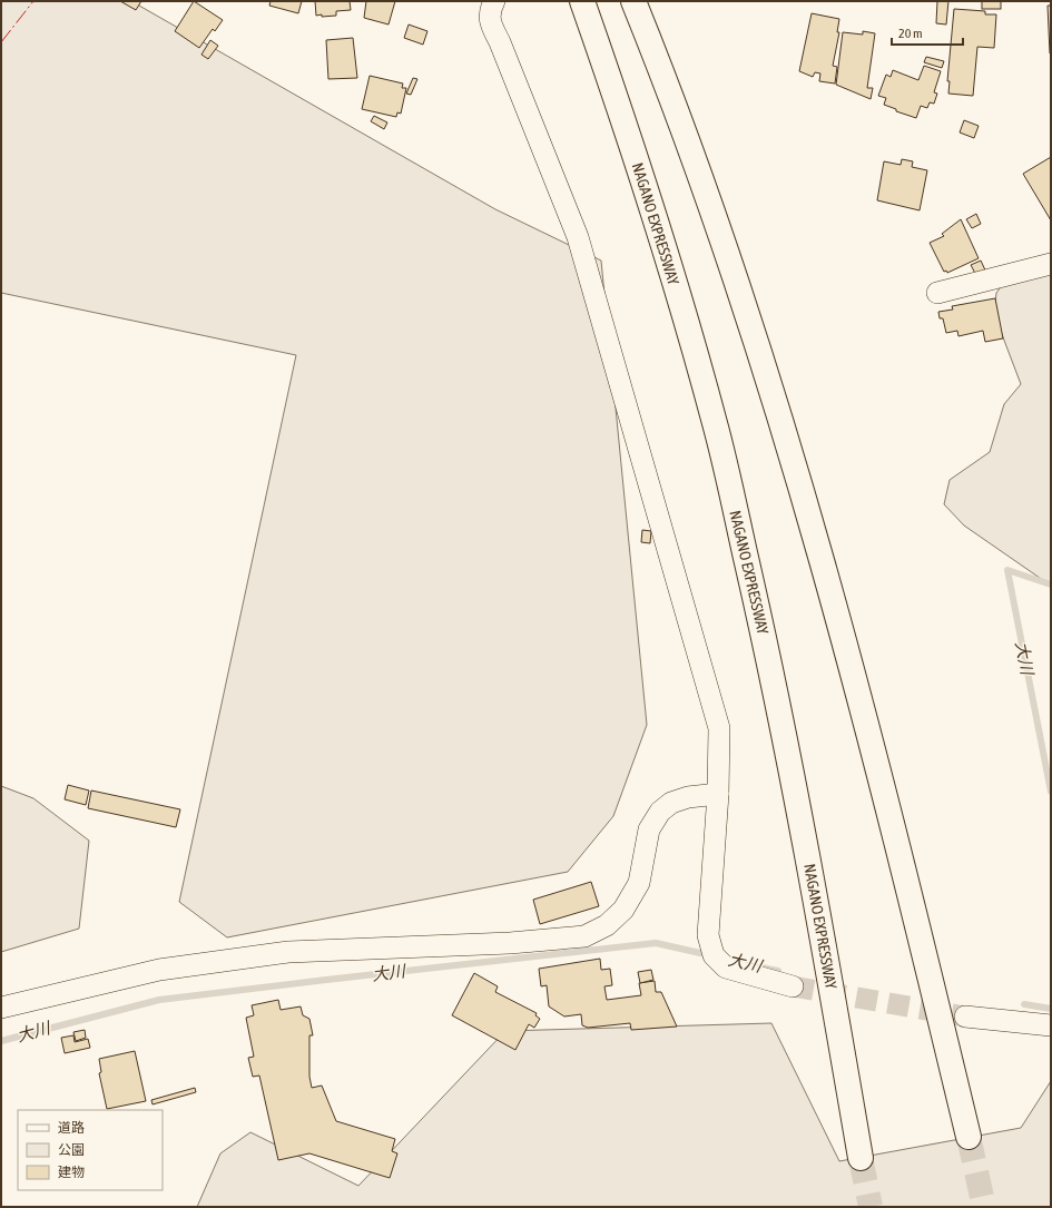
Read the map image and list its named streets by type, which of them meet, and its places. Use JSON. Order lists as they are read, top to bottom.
{
  "streets": {
    "highway": ["NAGANO EXPRESSWAY"]
  },
  "water": ["大川"],
  "legend": ["道路", "公園", "建物"],
  "scale_bar": "20 m"
}
